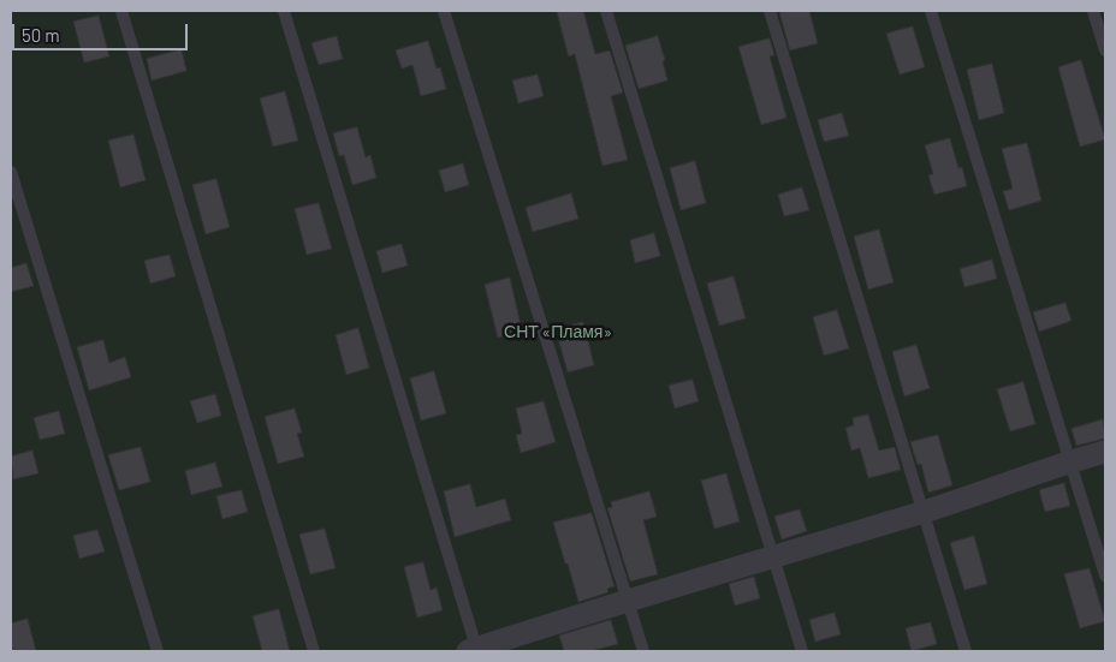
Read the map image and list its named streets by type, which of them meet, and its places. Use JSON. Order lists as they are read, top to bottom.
{
  "parks": ["СНТ «Пламя»"],
  "scale_bar": "50 m"
}
